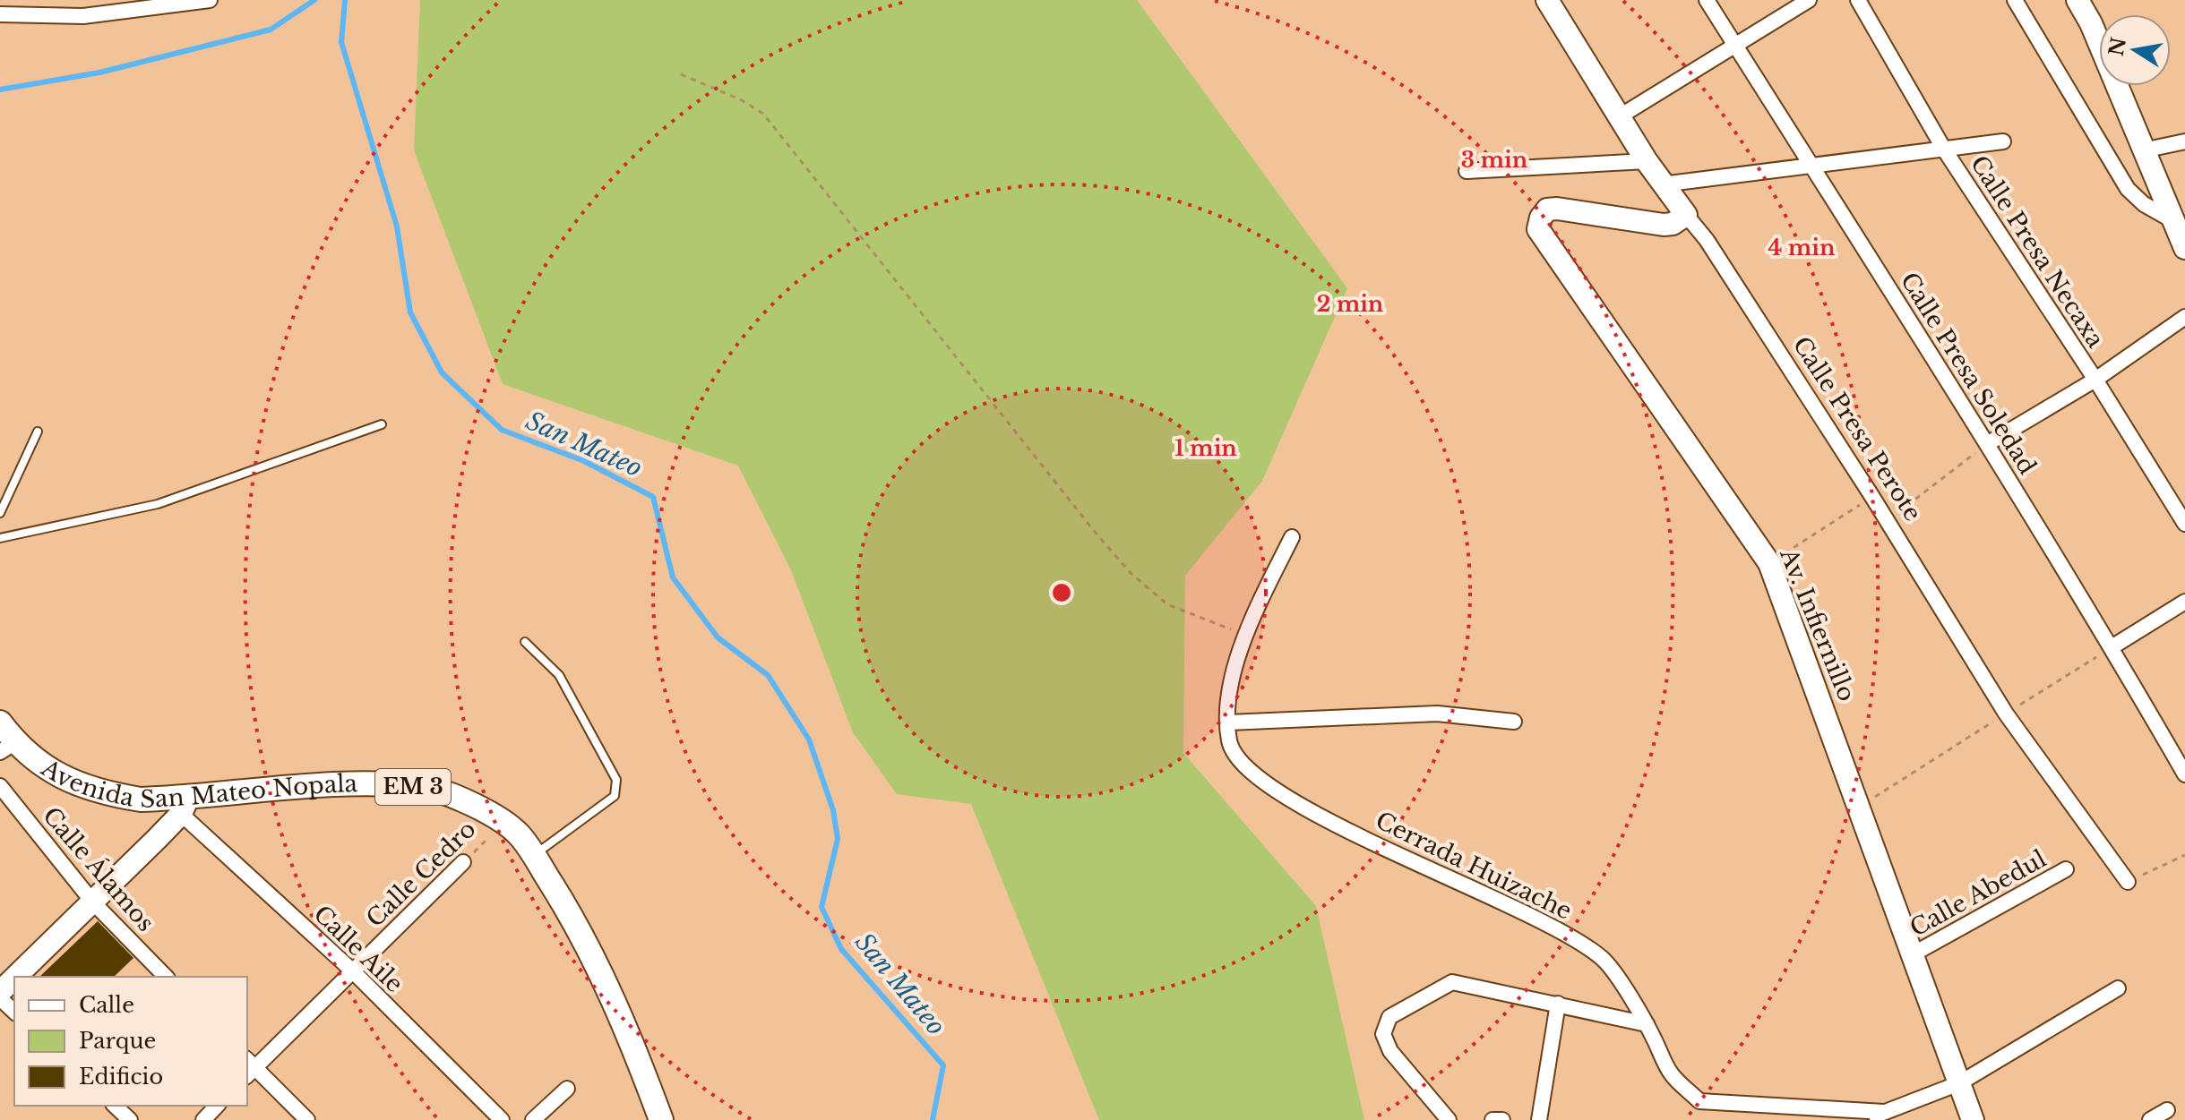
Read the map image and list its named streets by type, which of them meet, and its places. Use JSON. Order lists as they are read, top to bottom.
{
  "streets": {
    "main road": ["Avenida San Mateo Nopala", "EM 3"],
    "street": [
      "Calle Presa Necaxa",
      "Calle Presa Soledad",
      "Calle Presa Perote",
      "Av. Infiernillo",
      "Cerrada Huizache",
      "Calle Álamos",
      "Calle Cedro",
      "Calle Abedul",
      "Calle Aile"
    ]
  },
  "crossings": [
    ["Calle Presa Perote", "Av. Infiernillo"],
    ["Av. Infiernillo", "Calle Abedul"],
    ["Avenida San Mateo Nopala", "Calle Cedro"],
    ["Avenida San Mateo Nopala", "Calle Aile"],
    ["Calle Cedro", "Calle Aile"]
  ],
  "water": ["San Mateo"],
  "legend": ["Calle", "Parque", "Edificio"],
  "north": "left",
  "rings": [
    "3 min",
    "4 min",
    "2 min",
    "1 min"
  ]
}
